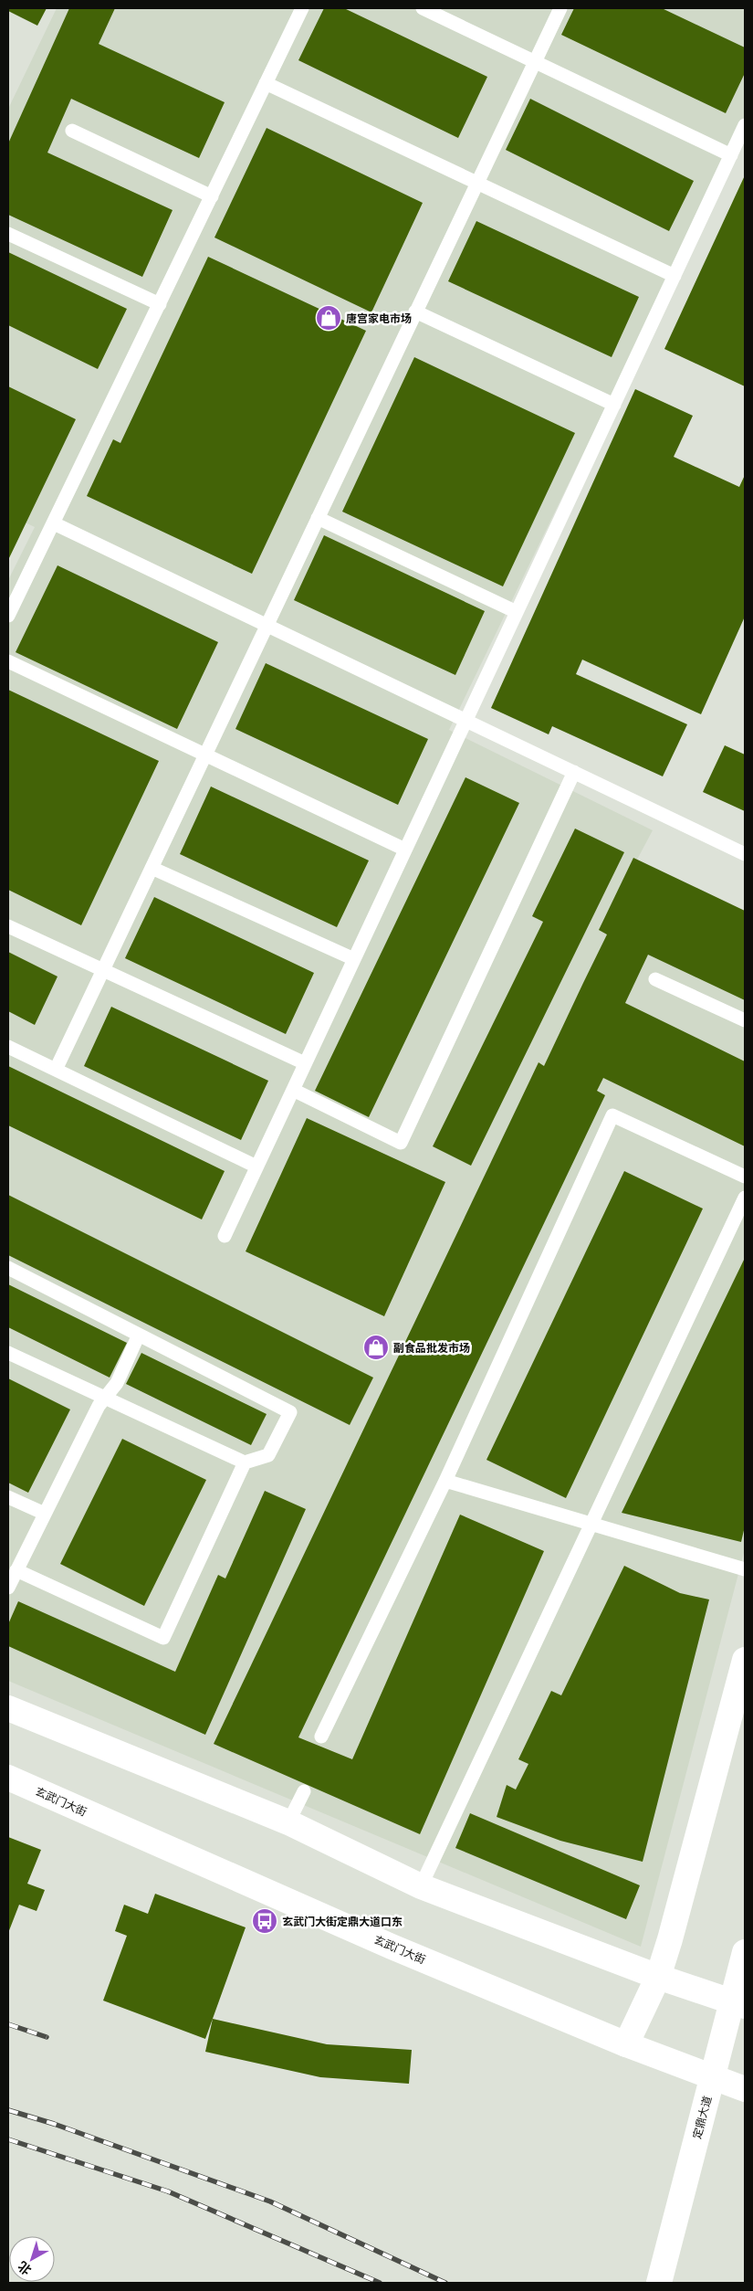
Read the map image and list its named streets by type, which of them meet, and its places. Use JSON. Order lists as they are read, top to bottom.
{
  "streets": {
    "main road": ["玄武门大街", "定鼎大道"]
  },
  "places": {
    "shop": ["唐宫家电市场", "副食品批发市场"],
    "bus stop": ["玄武门大街定鼎大道口东"]
  },
  "north": "bottom left"
}
